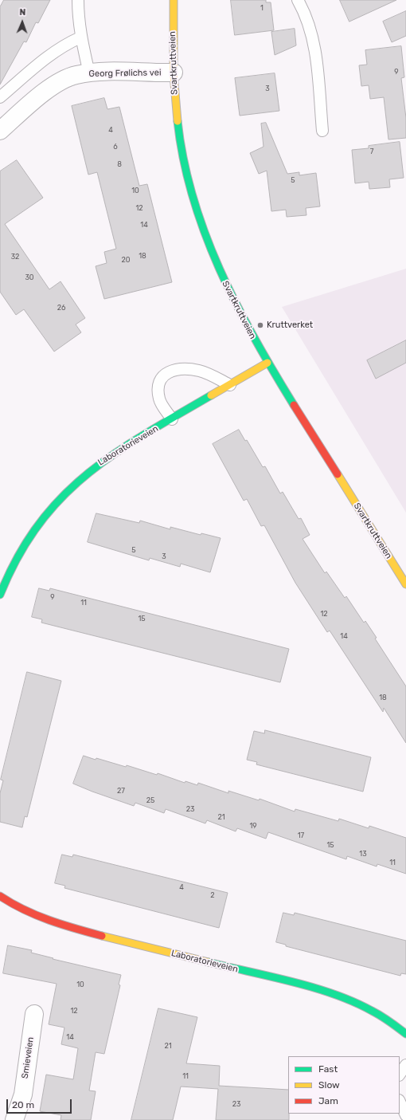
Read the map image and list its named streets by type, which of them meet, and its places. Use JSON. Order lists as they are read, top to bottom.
{
  "streets": {
    "street": [
      "Svartkruttveien",
      "Georg Frølichs vei",
      "Laboratorieveien",
      "Smieveien"
    ]
  },
  "crossings": [
    ["Svartkruttveien", "Georg Frølichs vei"],
    ["Svartkruttveien", "Laboratorieveien"]
  ],
  "places": ["Kruttverket"],
  "house_numbers": [
    "1",
    "9",
    "3",
    "4",
    "6",
    "7",
    "8",
    "5",
    "10",
    "12",
    "14",
    "18",
    "32",
    "20",
    "30",
    "26",
    "5",
    "3",
    "9",
    "11",
    "12",
    "15",
    "14",
    "18",
    "27",
    "25",
    "23",
    "21",
    "19",
    "17",
    "15",
    "13",
    "11",
    "4",
    "2",
    "10",
    "12",
    "14",
    "21",
    "11",
    "23"
  ],
  "legend": ["Fast", "Slow", "Jam"],
  "scale_bar": "20 m",
  "north": "top"
}
